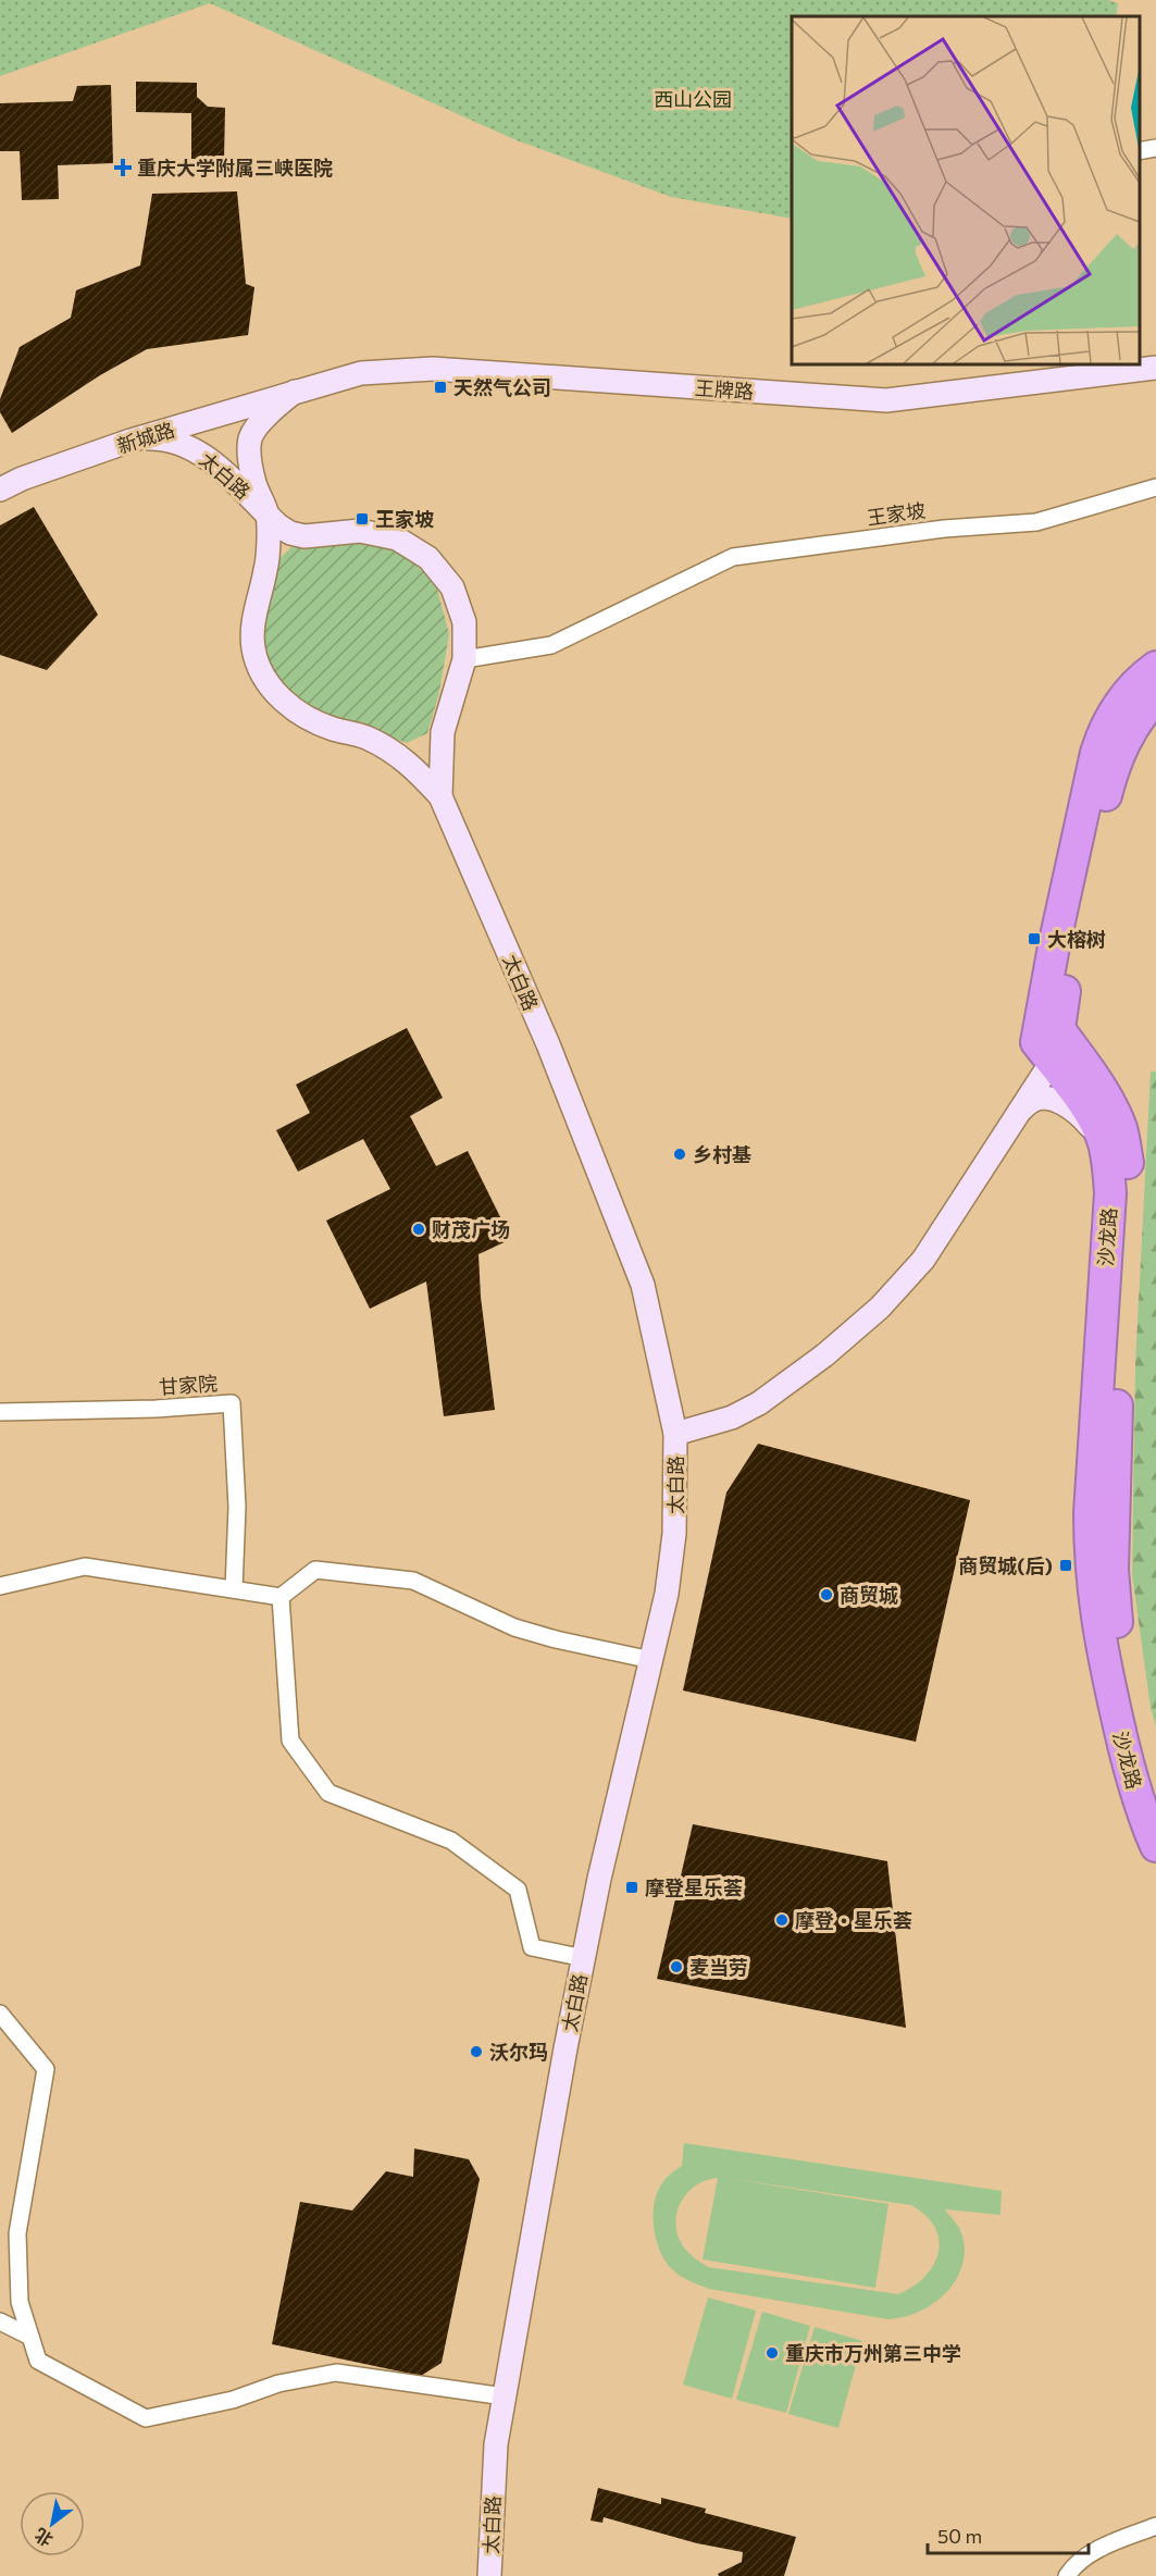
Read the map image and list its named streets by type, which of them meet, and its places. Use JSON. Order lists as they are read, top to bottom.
{
  "streets": {
    "highway": ["沙龙路"],
    "main road": ["王牌路", "新城路", "太白路"],
    "street": ["王家坡", "甘家院"]
  },
  "crossings": [
    ["王牌路", "新城路"],
    ["王牌路", "太白路"],
    ["新城路", "太白路"],
    ["太白路", "王家坡"]
  ],
  "parks": ["西山公园"],
  "places": {
    "health": ["重庆大学附属三峡医院"],
    "transit": [
      "天然气公司",
      "王家坡",
      "大榕树",
      "商贸城(后)",
      "摩登星乐荟"
    ],
    "other": [
      "乡村基",
      "财茂广场",
      "商贸城",
      "摩登・星乐荟",
      "麦当劳",
      "沃尔玛",
      "重庆市万州第三中学"
    ]
  },
  "scale_bar": "50 m",
  "north": "bottom left"
}
